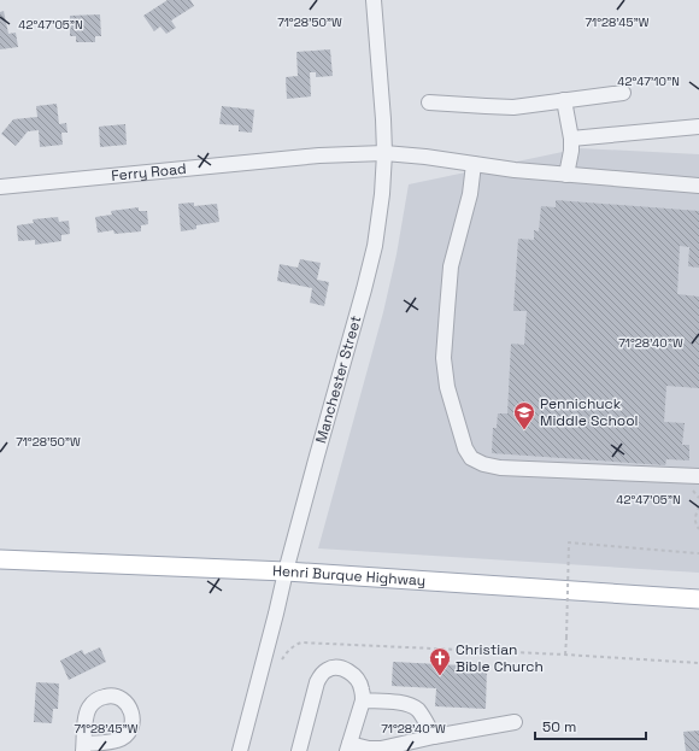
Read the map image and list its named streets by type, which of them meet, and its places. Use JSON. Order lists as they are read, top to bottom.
{
  "streets": {
    "main road": ["Henri Burque Highway"],
    "street": ["Ferry Road", "Manchester Street"]
  },
  "crossings": [
    ["Ferry Road", "Manchester Street"],
    ["Manchester Street", "Henri Burque Highway"]
  ],
  "places": {
    "school or university": ["Pennichuck Middle School"],
    "church": ["Christian Bible Church"]
  },
  "scale_bar": "50 m",
  "coordinates": [
    "71°28'50\"W",
    "71°28'45\"W",
    "42°47'05\"N",
    "42°47'10\"N",
    "71°28'40\"W"
  ]
}
